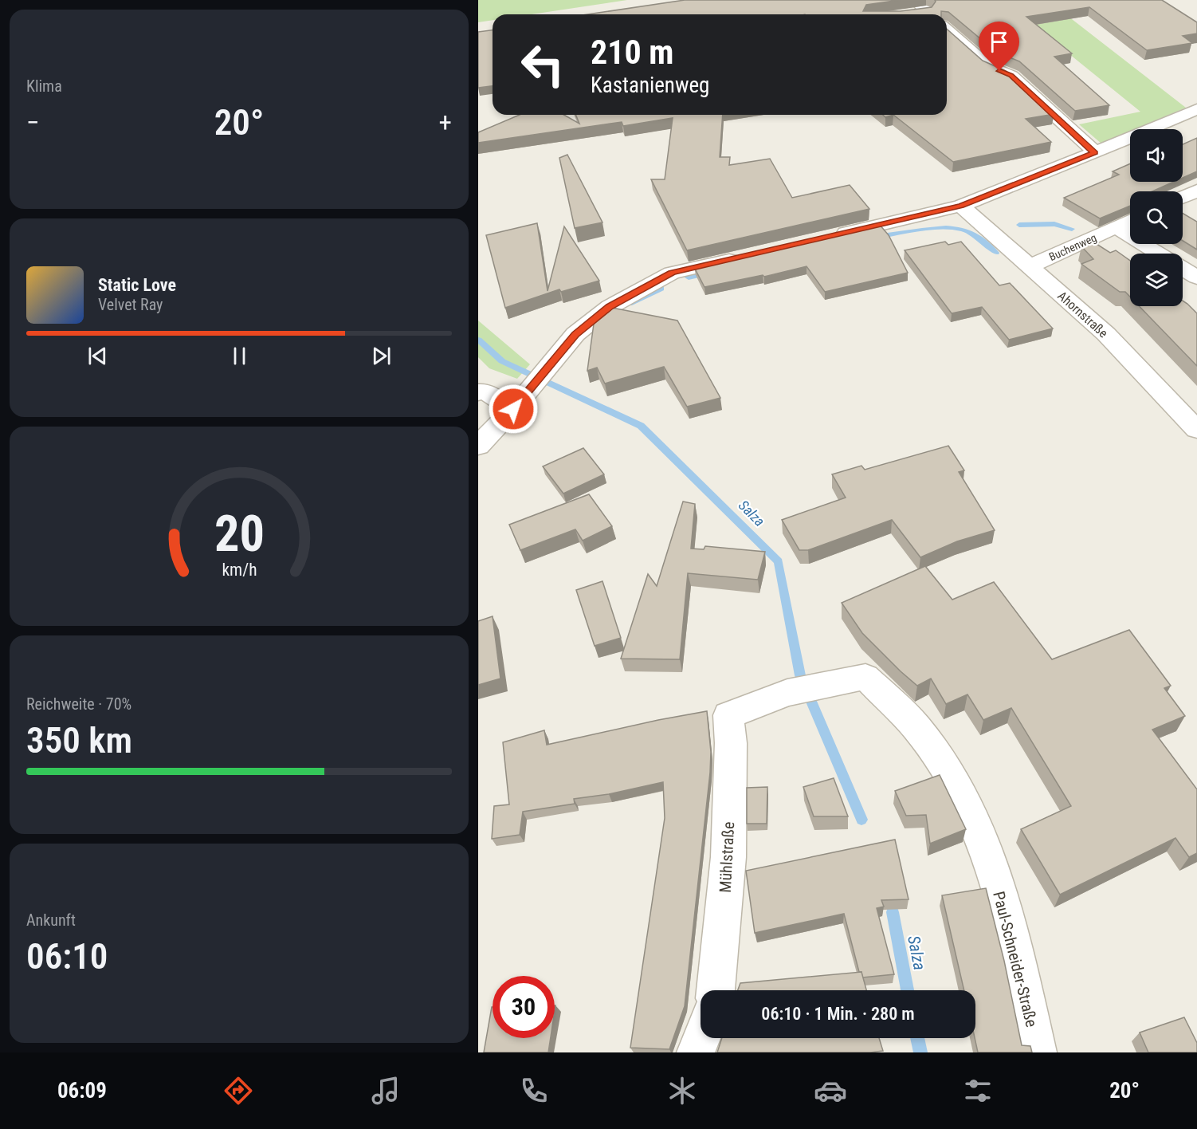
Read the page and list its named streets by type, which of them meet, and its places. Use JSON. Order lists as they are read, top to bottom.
{
  "streets": {
    "street": [
      "Buchenweg",
      "Ahornstraße",
      "Mühlstraße",
      "Paul-Schneider-Straße"
    ]
  },
  "crossings": [
    ["Buchenweg", "Ahornstraße"],
    ["Mühlstraße", "Paul-Schneider-Straße"]
  ],
  "water": ["Salza"],
  "page": {
    "tile": [
      "Klima",
      ["Reichweite · 70%", "350 km"],
      ["Ankunft", "06:10"]
    ],
    "turn": ["210 m", "Kastanienweg"],
    "heat": ["−", "20°", "+"],
    "song": ["Static Love", "Velvet Ray"],
    "limit": "30",
    "trip": "06:10 · 1 Min. · 280 m",
    "tabs": ["06:09", "20°"],
    "gauge": ["20", "km/h"]
  }
}
